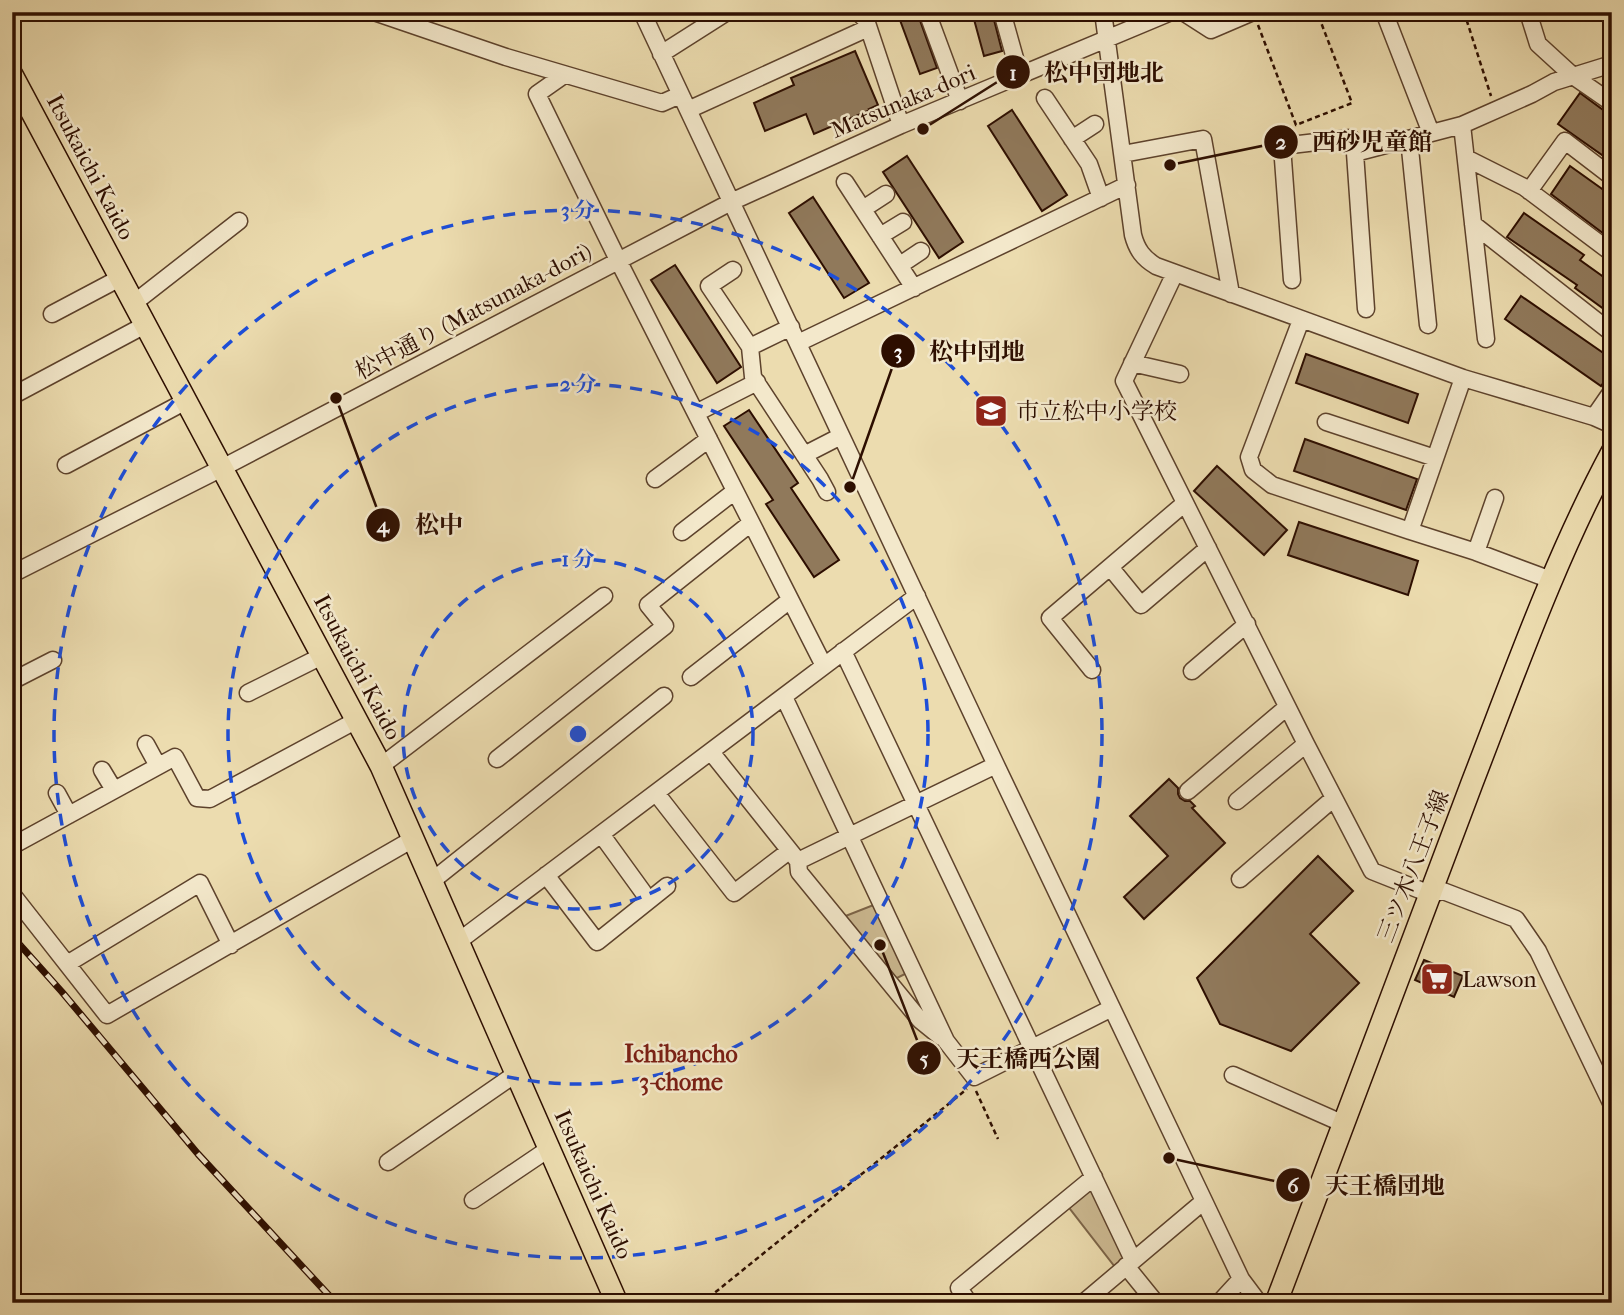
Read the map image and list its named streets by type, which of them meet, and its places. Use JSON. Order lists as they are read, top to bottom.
{
  "streets": {
    "main road": ["Itsukaichi Kaido", "三ツ木八王子線"],
    "street": ["Matsunaka-dori", "松中通り (Matsunaka-dori)"]
  },
  "crossings": [
    ["Matsunaka-dori", "松中通り (Matsunaka-dori)"],
    ["Itsukaichi Kaido", "松中通り (Matsunaka-dori)"]
  ],
  "districts": ["Ichibancho 3-chome"],
  "places": {
    "other": [
      "松中団地北",
      "西砂児童館",
      "松中",
      "松中団地",
      "天王橋西公園",
      "天王橋団地"
    ],
    "school or university": ["市立松中小学校"],
    "supermarket": ["Lawson"]
  },
  "rings": ["3 分", "2 分", "1 分"]
}
